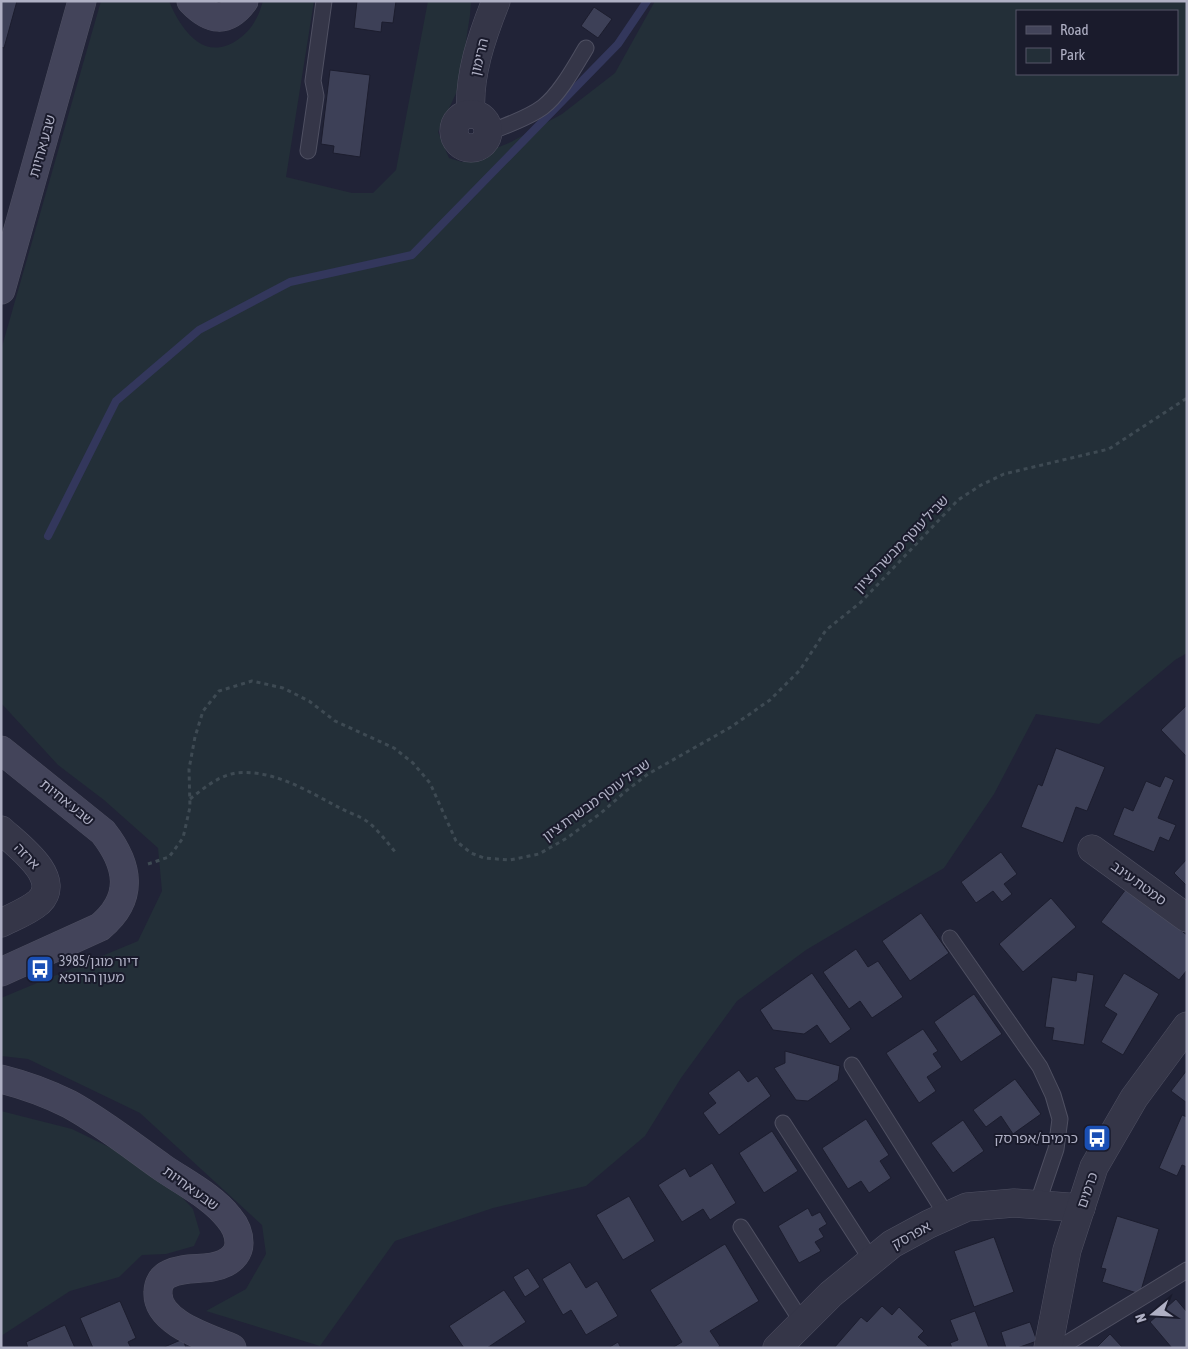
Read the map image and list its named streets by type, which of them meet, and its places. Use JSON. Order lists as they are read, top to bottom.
{
  "streets": {
    "main road": ["שבע אחיות"],
    "street": [
      "הרימון",
      "ארזה",
      "סמטת עינב",
      "כרמים",
      "אפרסק"
    ],
    "path": ["שביל עוטף מבשרת ציון"]
  },
  "crossings": [
    ["שבע אחיות", "שביל עוטף מבשרת ציון"],
    ["כרמים", "אפרסק"]
  ],
  "places": {
    "bus stop": ["3985/דיור מוגן מעון הרופא", "כרמים/אפרסק"]
  },
  "legend": ["Road", "Park"],
  "north": "left"
}
